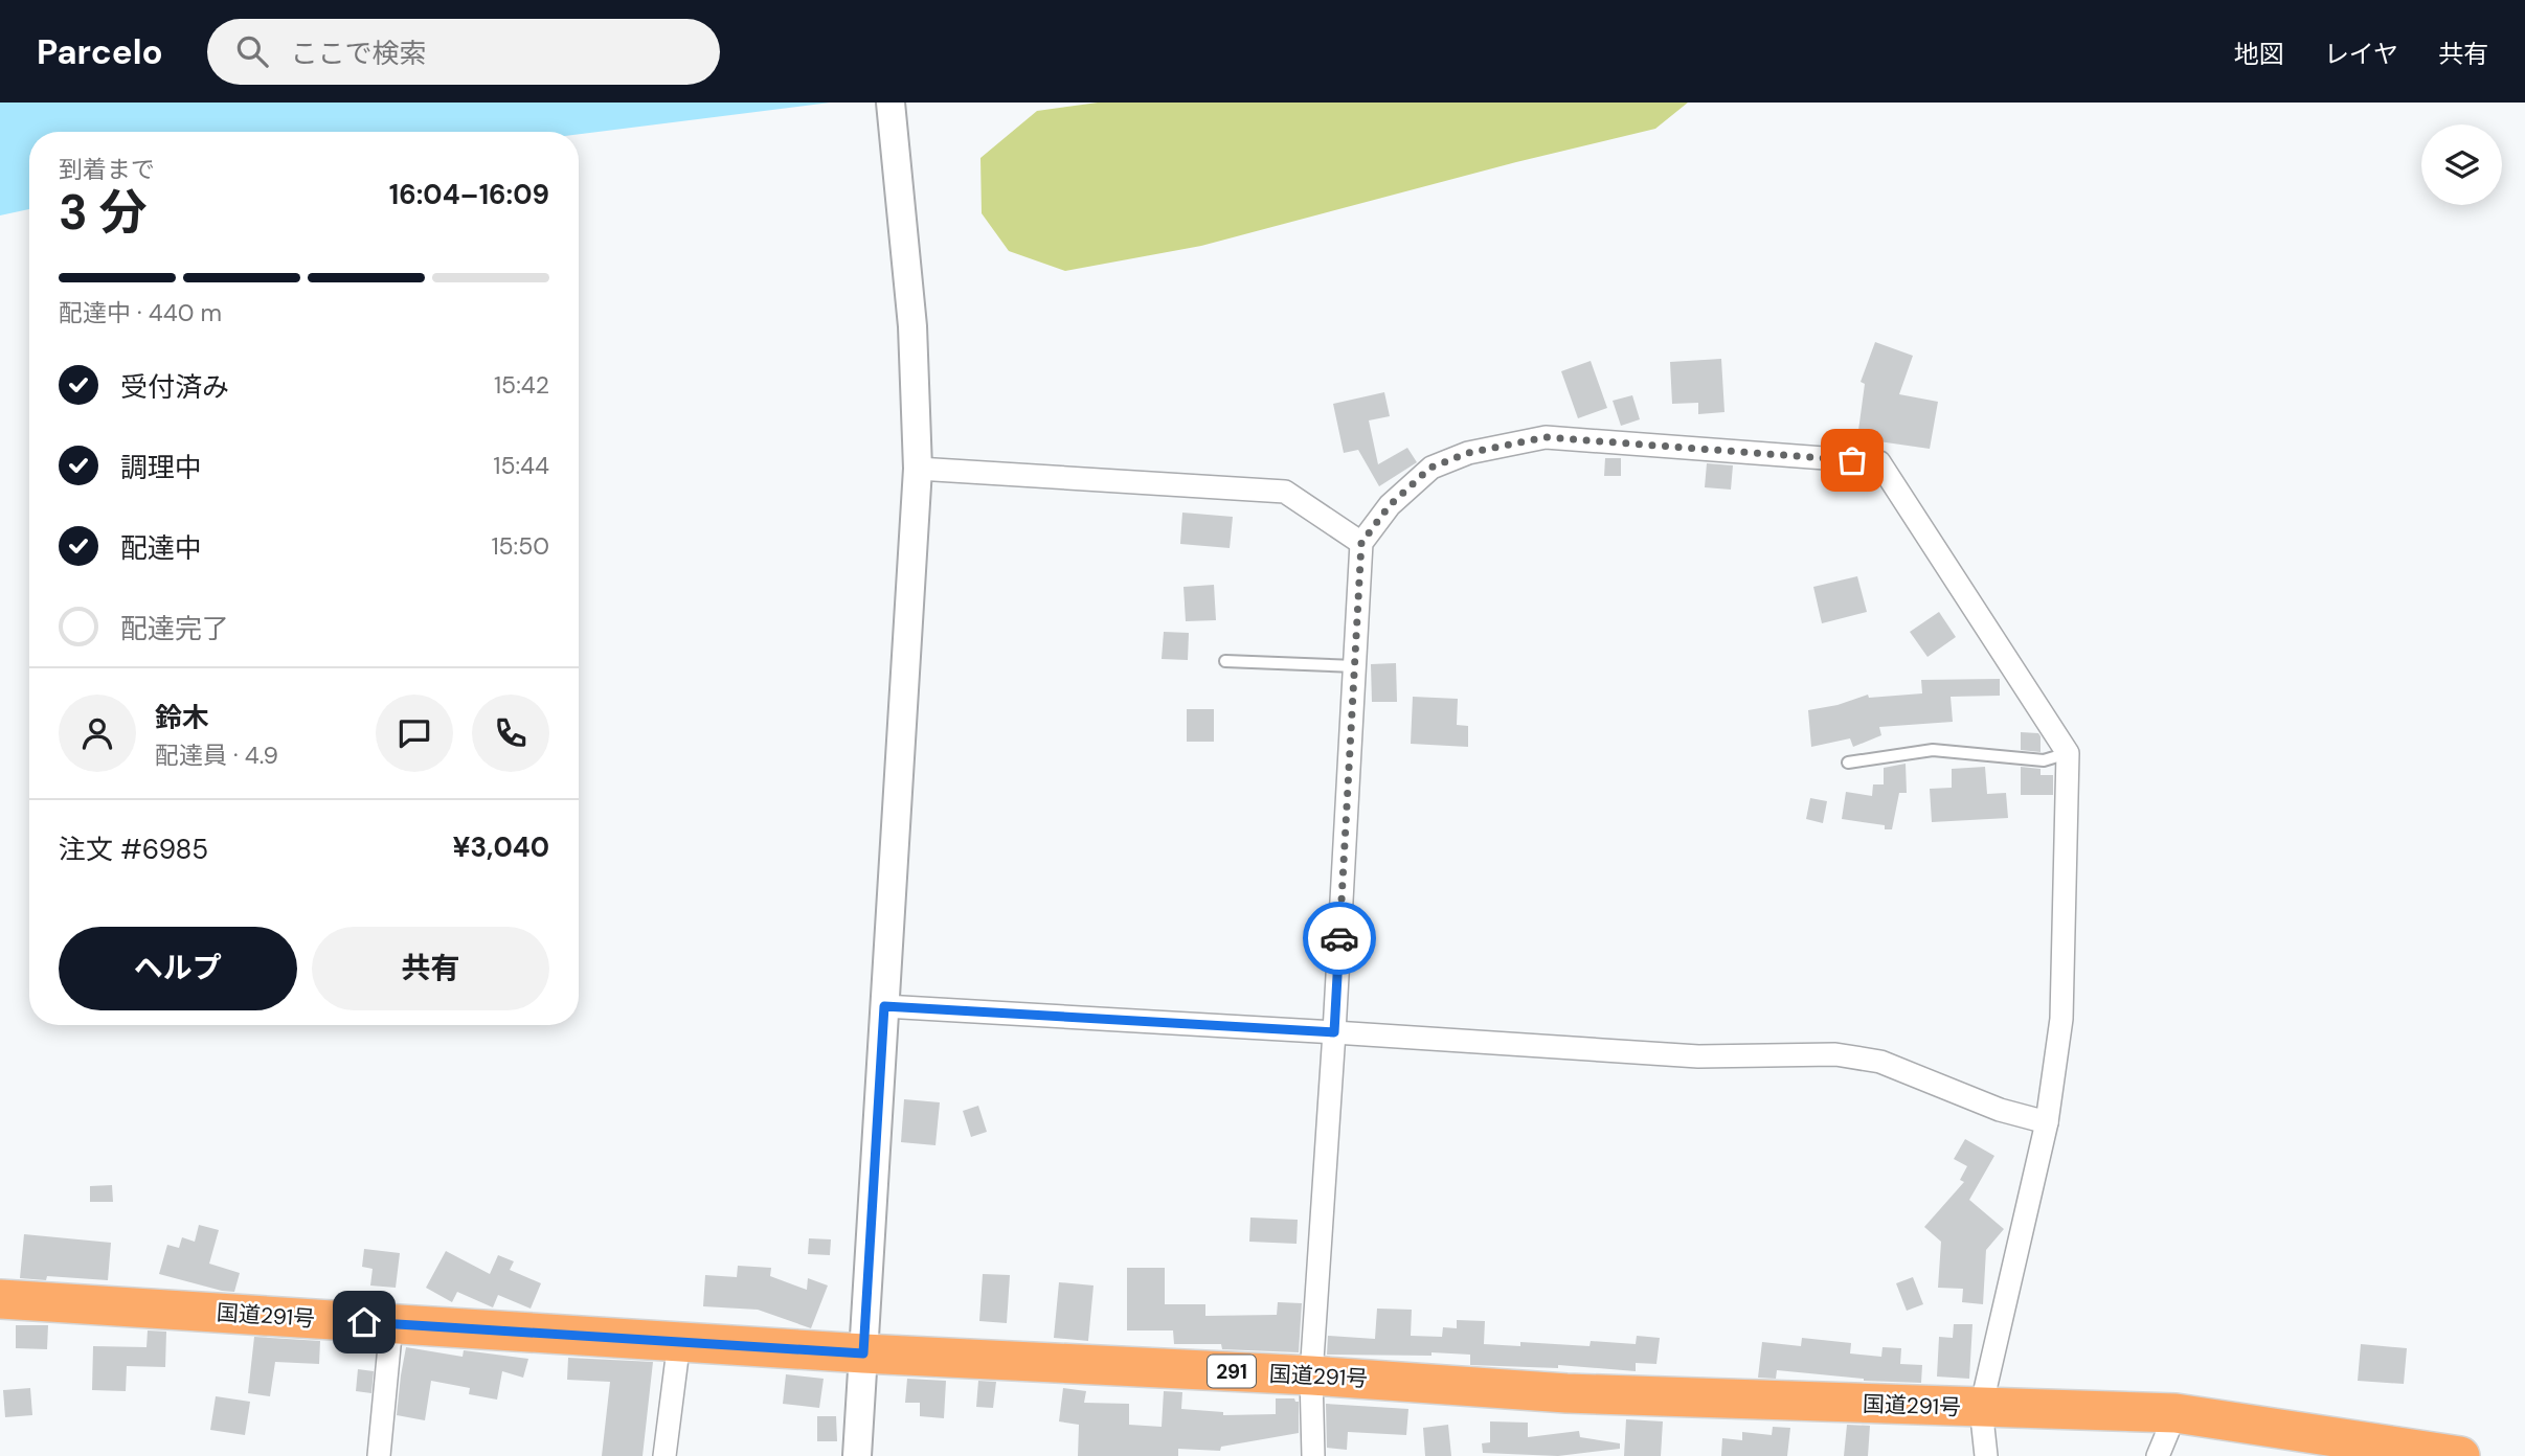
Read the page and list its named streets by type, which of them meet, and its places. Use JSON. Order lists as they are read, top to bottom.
{
  "streets": {
    "highway": ["国道291号", "291"]
  },
  "page": {
    "header": "Parcelo",
    "search": "ここで検索",
    "nav": ["地図", "レイヤ", "共有"],
    "heading": ["3 分", "到着まで", "16:04–16:09"],
    "panel": [
      "鈴木",
      "配達員 · 4.9",
      "注文 #6985",
      "¥3,040"
    ],
    "bar": "配達中 · 440 m",
    "list": [
      ["受付済み", "15:42"],
      ["調理中", "15:44"],
      ["配達中", "15:50"],
      "配達完了"
    ],
    "buttons": ["ヘルプ", "共有"]
  }
}
